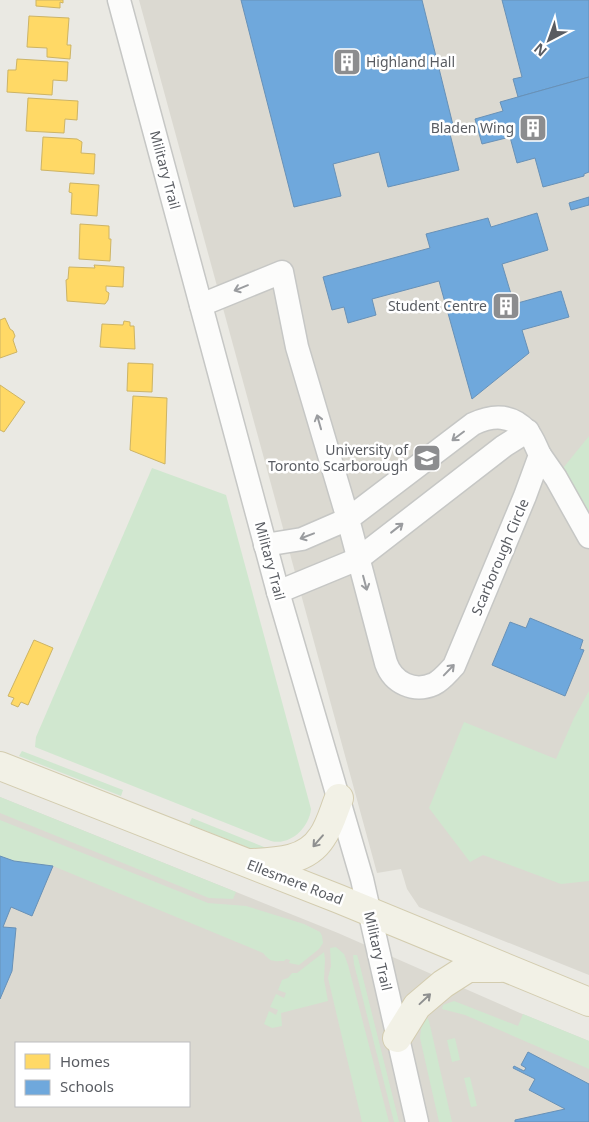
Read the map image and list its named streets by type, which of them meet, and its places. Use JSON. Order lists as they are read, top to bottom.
{
  "streets": {
    "main road": ["Ellesmere Road"],
    "street": ["Military Trail", "Scarborough Circle"]
  },
  "crossings": [
    ["Military Trail", "Scarborough Circle"],
    ["Military Trail", "Ellesmere Road"]
  ],
  "places": {
    "building": ["Highland Hall", "Bladen Wing", "Student Centre"],
    "school or university": ["University of Toronto Scarborough"]
  },
  "legend": ["Homes", "Schools"],
  "north": "bottom left"
}
